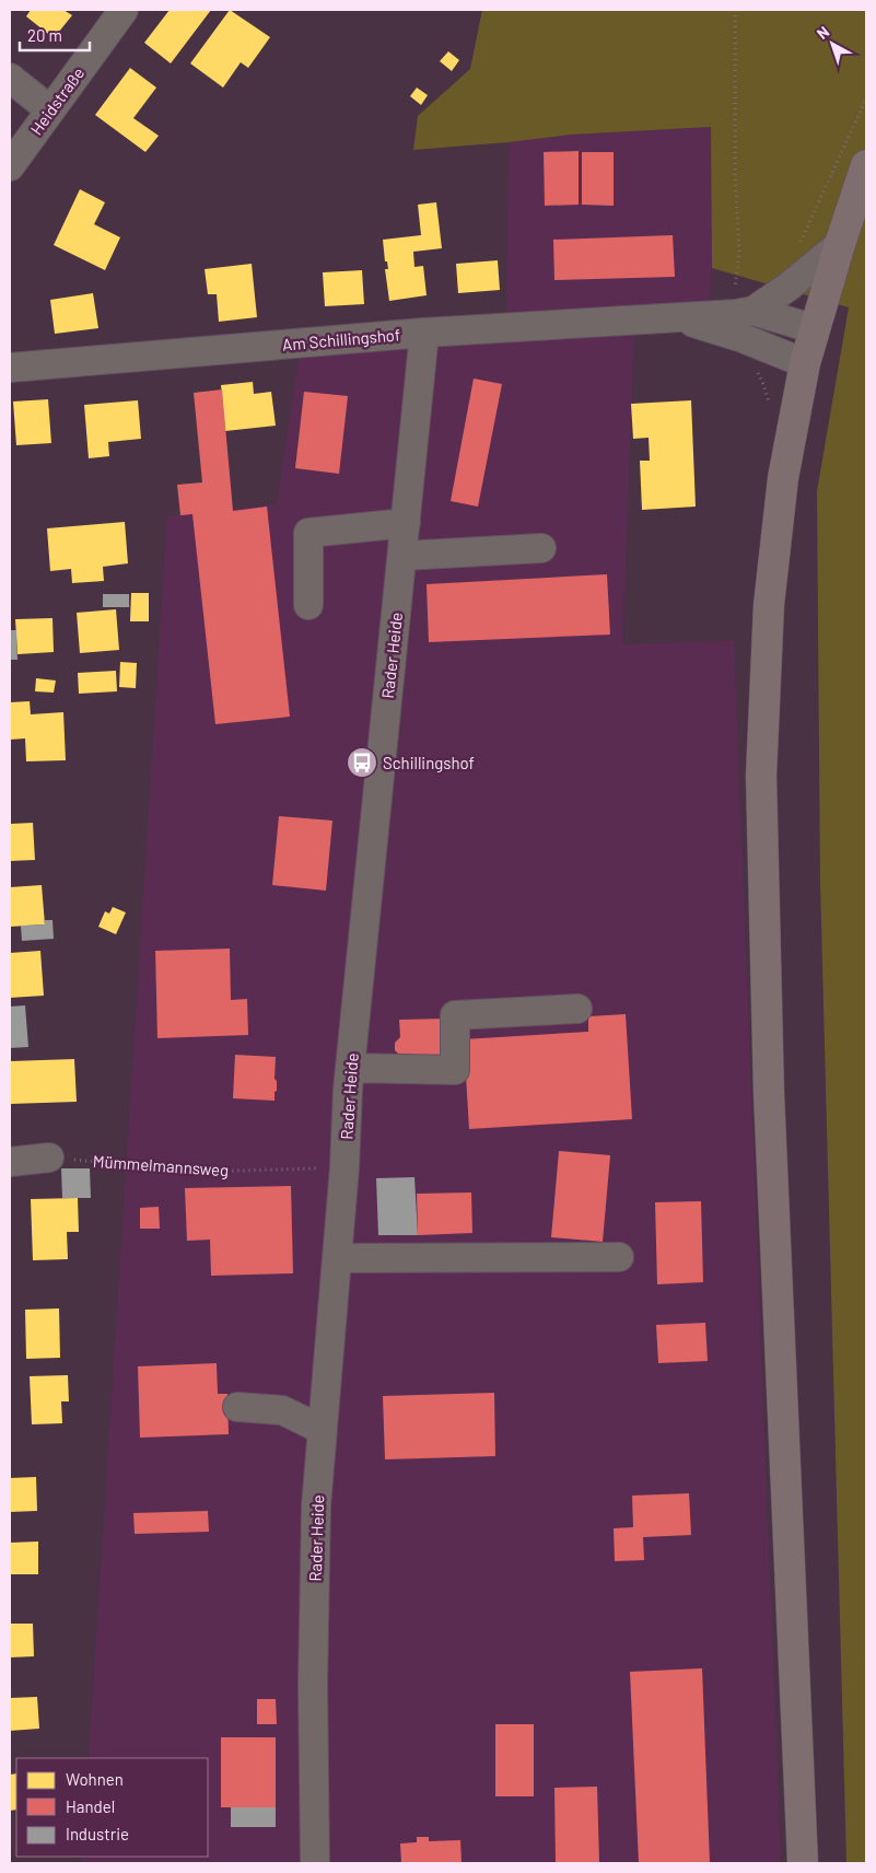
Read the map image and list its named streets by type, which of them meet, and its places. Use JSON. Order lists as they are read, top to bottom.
{
  "streets": {
    "street": ["Heidstraße", "Am Schillingshof", "Rader Heide"],
    "path": ["Mümmelmannsweg"]
  },
  "crossings": [
    ["Am Schillingshof", "Rader Heide"],
    ["Rader Heide", "Mümmelmannsweg"]
  ],
  "places": {
    "bus stop": ["Schillingshof"]
  },
  "legend": ["Wohnen", "Handel", "Industrie"],
  "scale_bar": "20 m",
  "north": "top left"
}
